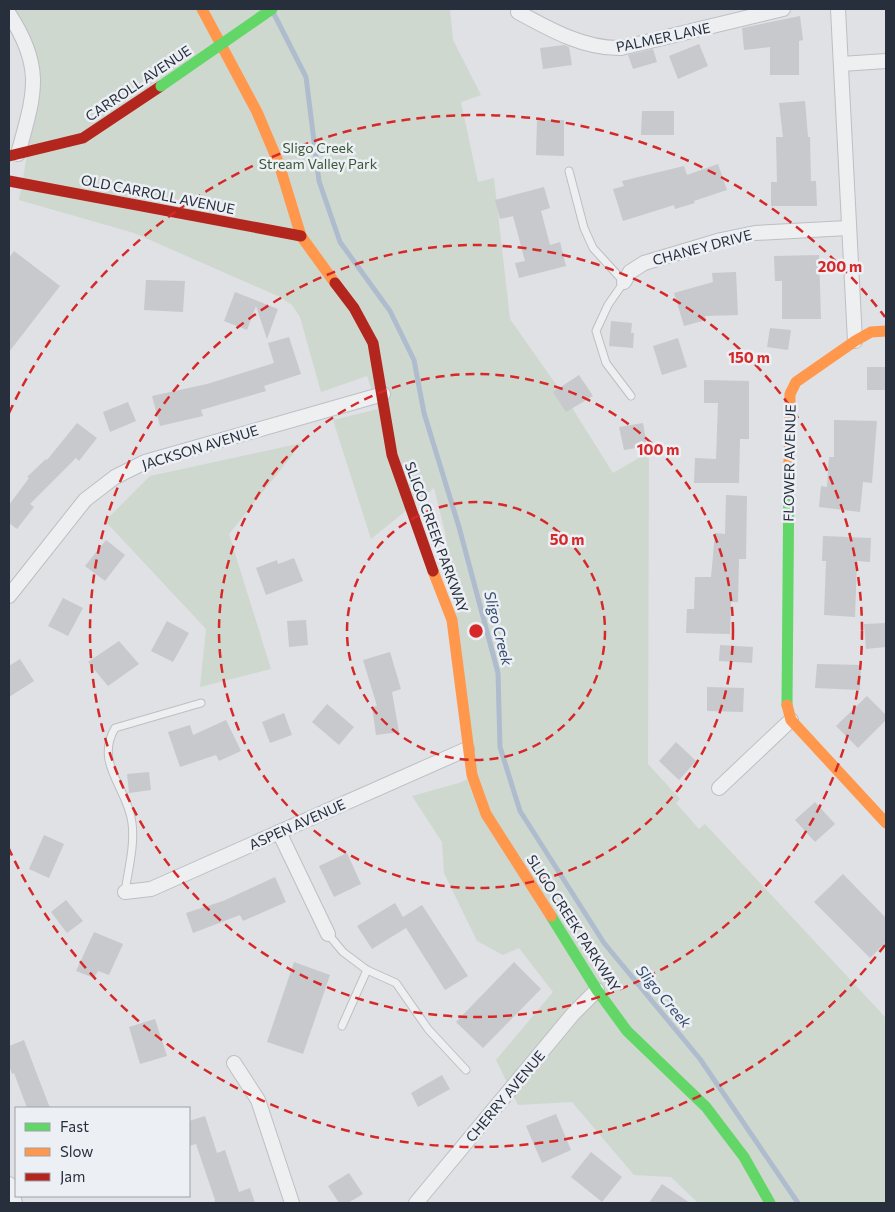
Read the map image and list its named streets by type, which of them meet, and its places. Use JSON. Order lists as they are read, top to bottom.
{
  "streets": {
    "street": [
      "PALMER LANE",
      "CARROLL AVENUE",
      "OLD CARROLL AVENUE",
      "CHANEY DRIVE",
      "JACKSON AVENUE",
      "FLOWER AVENUE",
      "SLIGO CREEK PARKWAY",
      "ASPEN AVENUE",
      "CHERRY AVENUE"
    ]
  },
  "crossings": [
    ["OLD CARROLL AVENUE", "SLIGO CREEK PARKWAY"],
    ["JACKSON AVENUE", "SLIGO CREEK PARKWAY"],
    ["SLIGO CREEK PARKWAY", "ASPEN AVENUE"],
    ["SLIGO CREEK PARKWAY", "CHERRY AVENUE"]
  ],
  "water": ["Sligo Creek"],
  "parks": ["Sligo Creek Stream Valley Park"],
  "legend": ["Fast", "Slow", "Jam"],
  "rings": [
    "200 m",
    "150 m",
    "100 m",
    "50 m"
  ]
}
